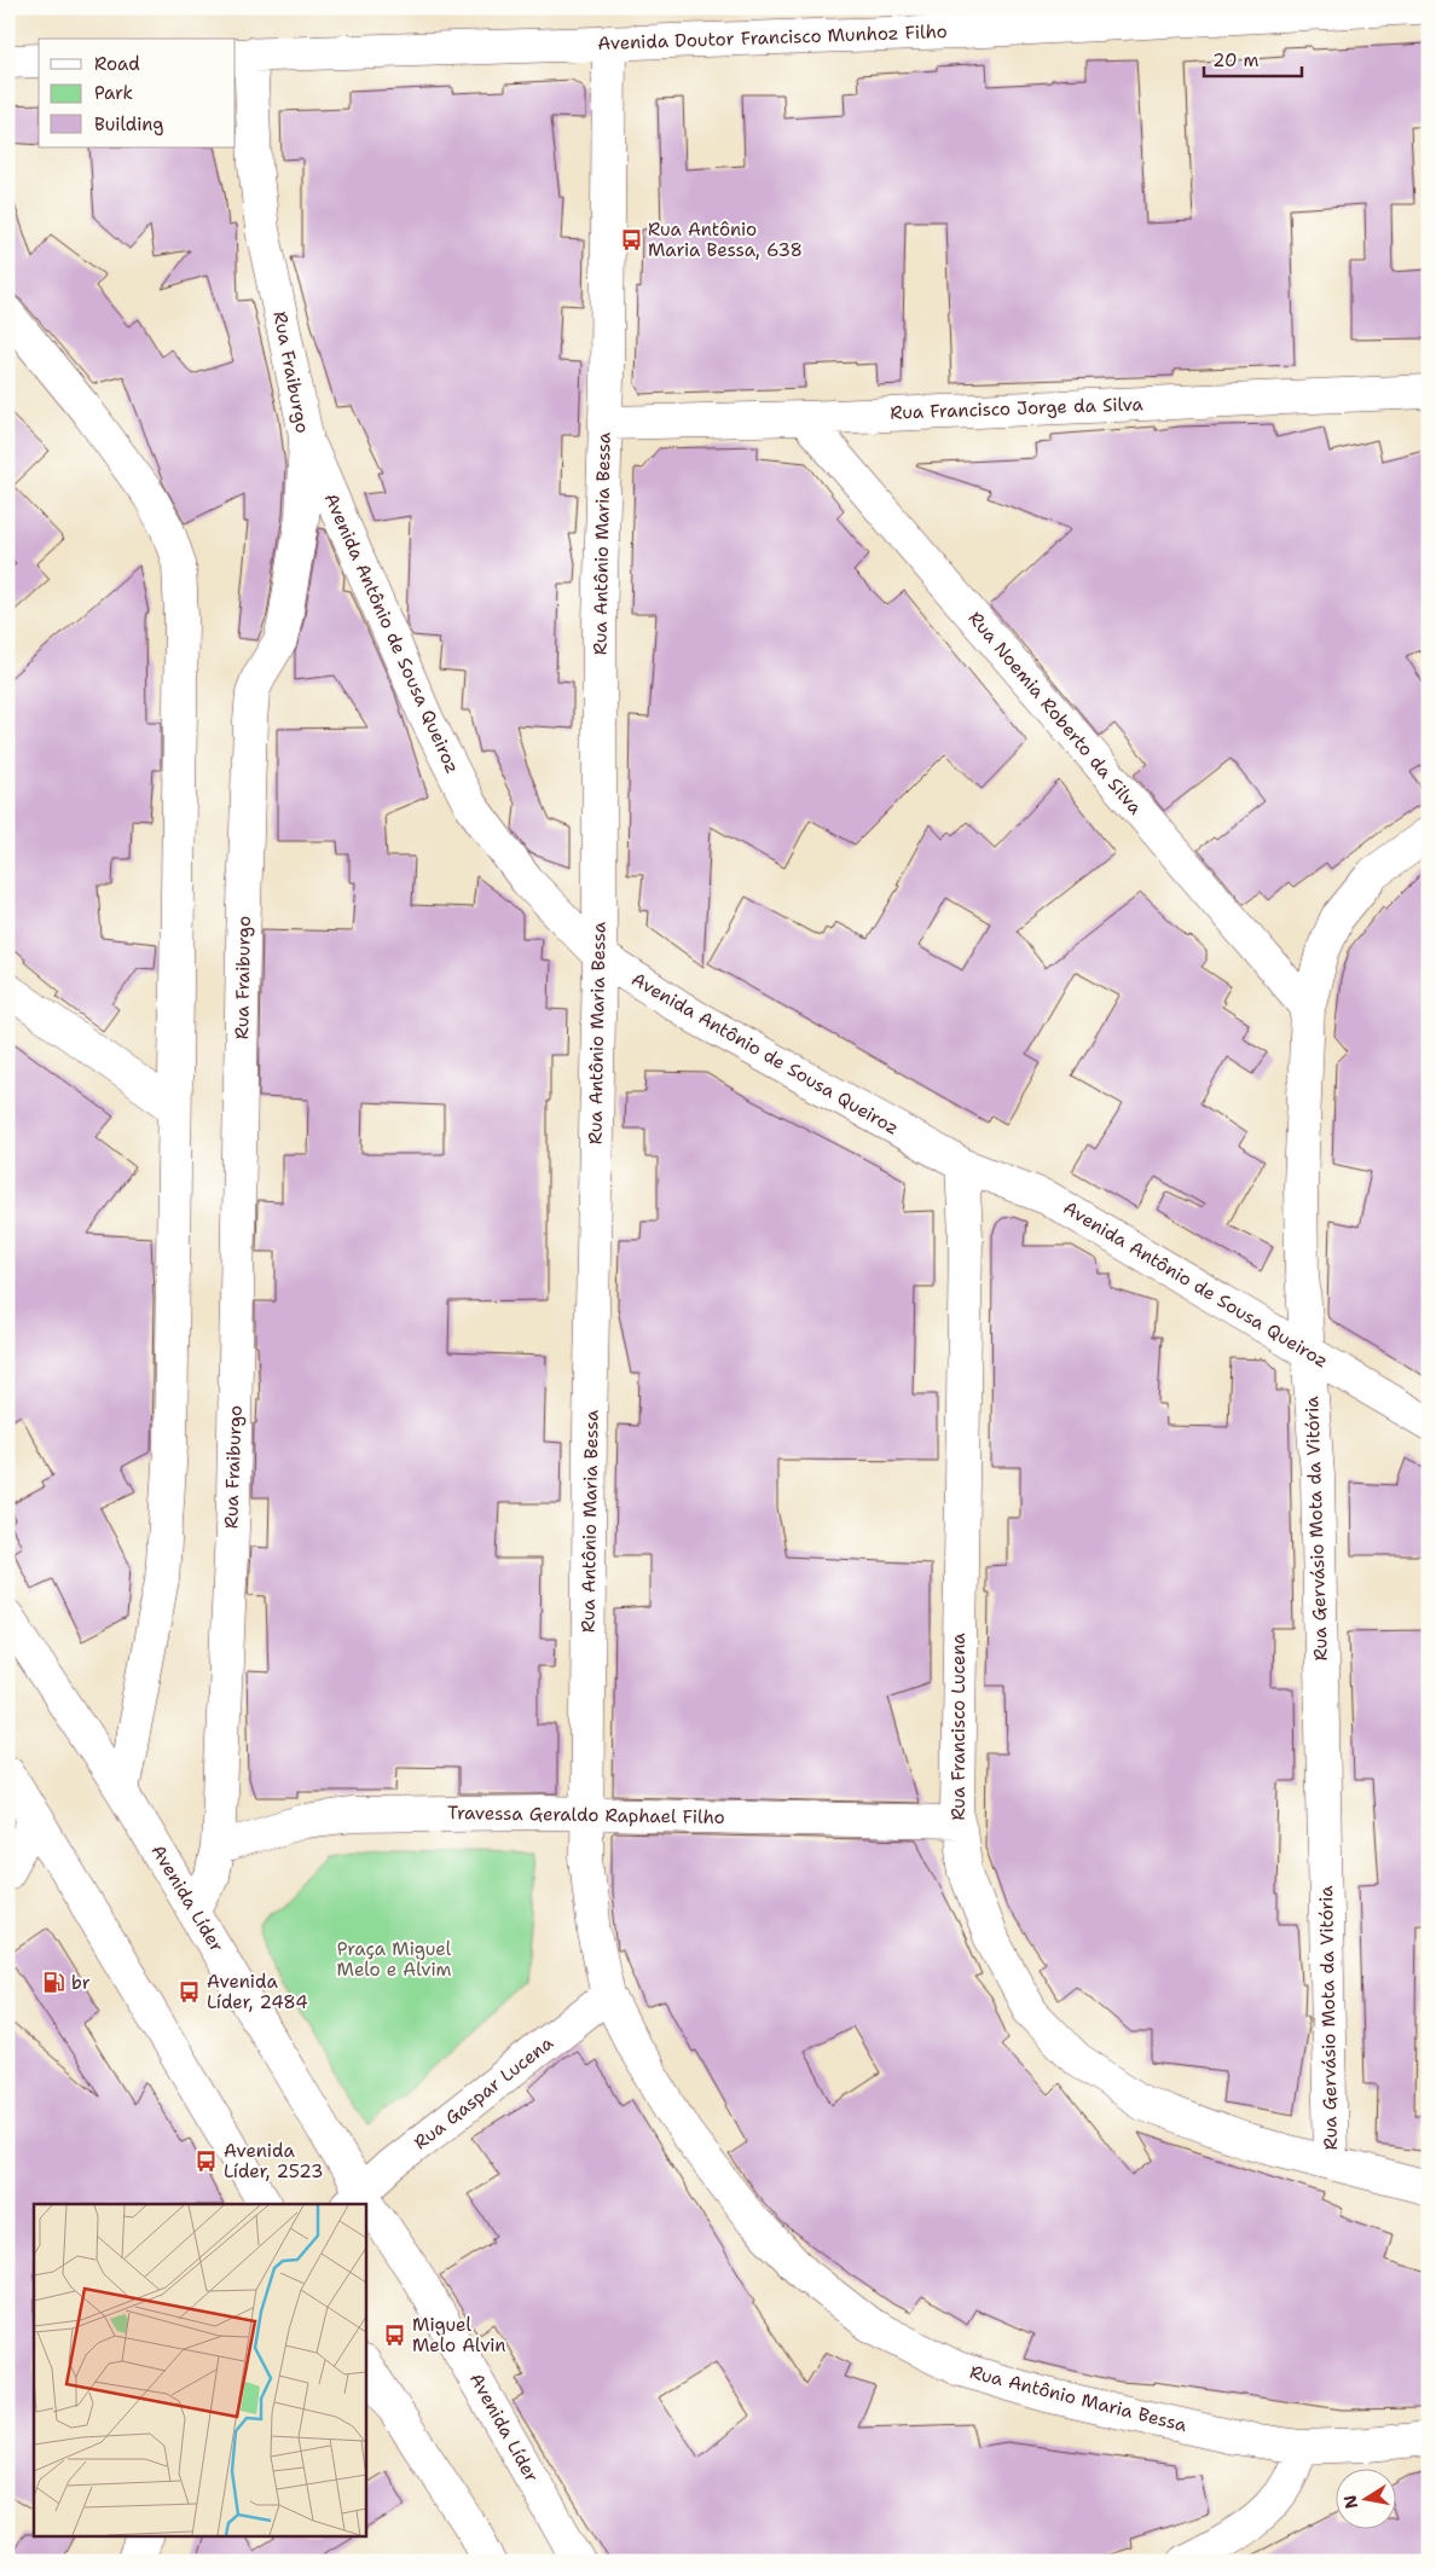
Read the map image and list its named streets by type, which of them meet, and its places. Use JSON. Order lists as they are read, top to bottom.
{
  "streets": {
    "street": [
      "Avenida Doutor Francisco Munhoz Filho",
      "Rua Fraiburgo",
      "Rua Francisco Jorge da Silva",
      "Rua Antônio Maria Bessa",
      "Avenida Antônio de Sousa Queiroz",
      "Rua Noemia Roberto da Silva",
      "Rua Gervásio Mota da Vitória",
      "Rua Francisco Lucena",
      "Travessa Geraldo Raphael Filho",
      "Avenida Líder",
      "Rua Gaspar Lucena"
    ]
  },
  "crossings": [
    ["Avenida Doutor Francisco Munhoz Filho", "Rua Fraiburgo"],
    ["Avenida Doutor Francisco Munhoz Filho", "Rua Antônio Maria Bessa"],
    ["Rua Fraiburgo", "Avenida Antônio de Sousa Queiroz"],
    ["Rua Fraiburgo", "Travessa Geraldo Raphael Filho"],
    ["Rua Fraiburgo", "Avenida Líder"],
    ["Rua Francisco Jorge da Silva", "Rua Antônio Maria Bessa"],
    ["Rua Francisco Jorge da Silva", "Rua Noemia Roberto da Silva"],
    ["Rua Antônio Maria Bessa", "Avenida Antônio de Sousa Queiroz"],
    ["Rua Antônio Maria Bessa", "Travessa Geraldo Raphael Filho"],
    ["Rua Antônio Maria Bessa", "Rua Gaspar Lucena"],
    ["Avenida Antônio de Sousa Queiroz", "Rua Gervásio Mota da Vitória"],
    ["Avenida Antônio de Sousa Queiroz", "Rua Francisco Lucena"],
    ["Rua Noemia Roberto da Silva", "Rua Gervásio Mota da Vitória"],
    ["Rua Gervásio Mota da Vitória", "Rua Francisco Lucena"],
    ["Rua Francisco Lucena", "Travessa Geraldo Raphael Filho"],
    ["Avenida Líder", "Rua Gaspar Lucena"]
  ],
  "parks": ["Praça Miguel Melo e Alvim"],
  "places": {
    "bus stop": [
      "Rua Antônio Maria Bessa, 638",
      "Avenida Líder, 2484",
      "Avenida Líder, 2523",
      "Miguel Melo Alvin"
    ],
    "fuel station": ["br"]
  },
  "legend": ["Road", "Park", "Building"],
  "scale_bar": "20 m",
  "north": "left"
}
